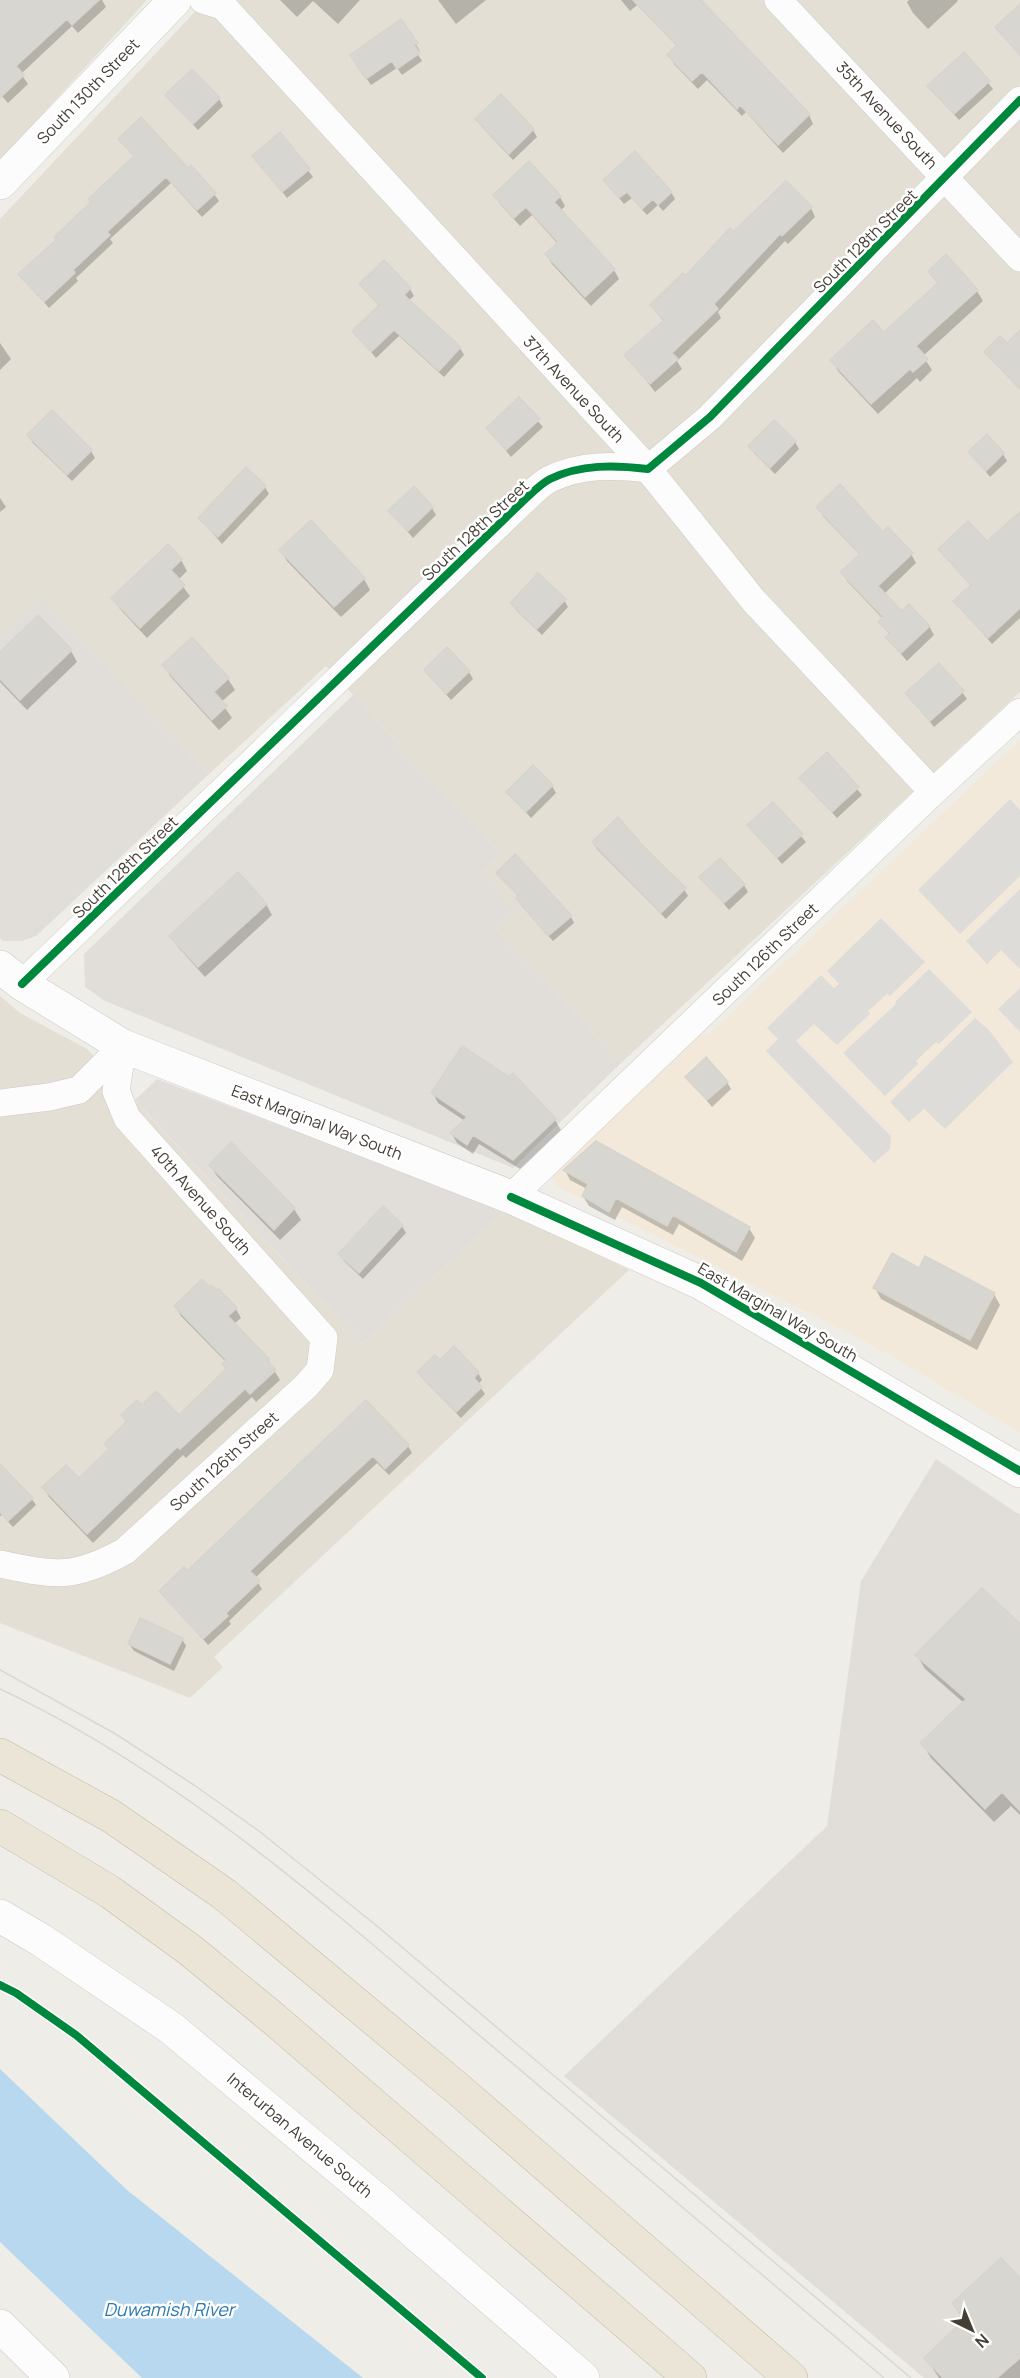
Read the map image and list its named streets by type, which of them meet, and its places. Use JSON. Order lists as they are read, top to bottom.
{
  "streets": {
    "street": [
      "South 130th Street",
      "35th Avenue South",
      "South 128th Street",
      "37th Avenue South",
      "South 126th Street",
      "East Marginal Way South",
      "40th Avenue South",
      "Interurban Avenue South"
    ]
  },
  "crossings": [
    ["35th Avenue South", "South 128th Street"],
    ["South 128th Street", "37th Avenue South"],
    ["South 128th Street", "East Marginal Way South"],
    ["37th Avenue South", "South 126th Street"],
    ["South 126th Street", "East Marginal Way South"],
    ["South 126th Street", "40th Avenue South"],
    ["East Marginal Way South", "40th Avenue South"]
  ],
  "water": ["Duwamish River"],
  "north": "bottom right"
}
